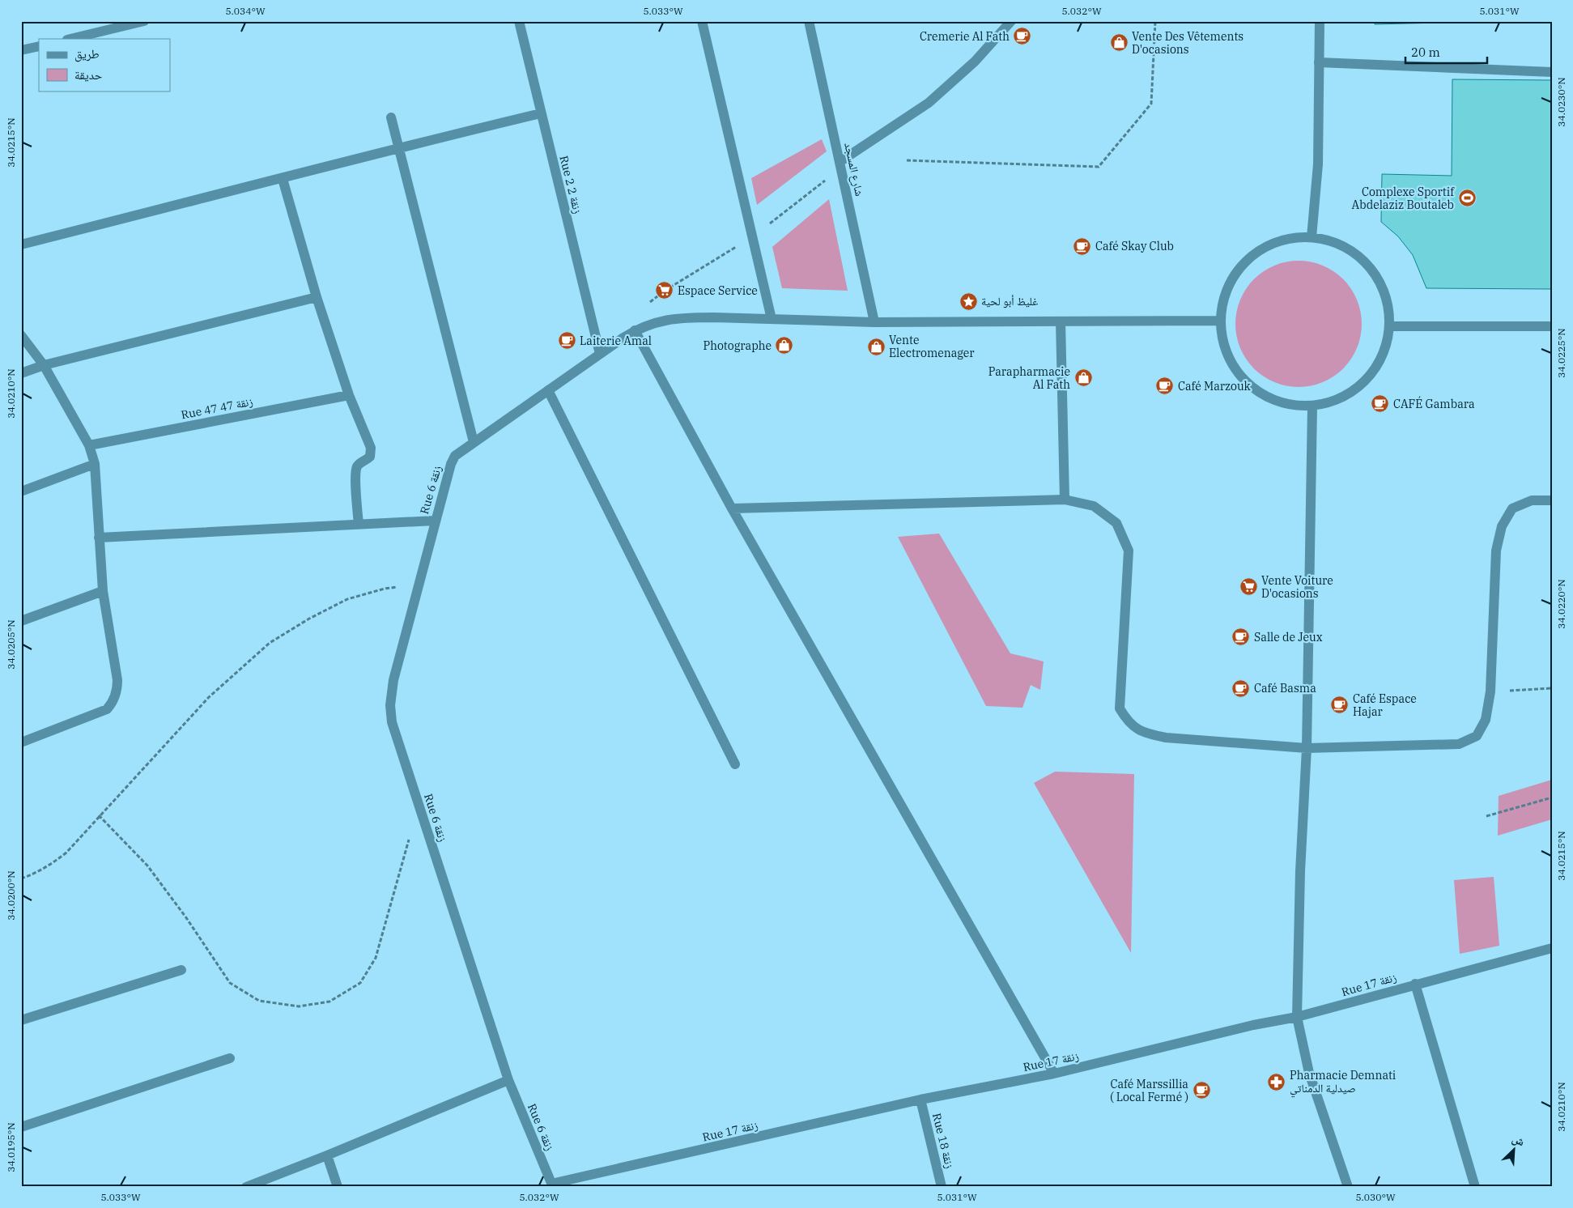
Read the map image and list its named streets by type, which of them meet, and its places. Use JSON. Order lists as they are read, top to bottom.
{
  "streets": {
    "street": [
      "شارع المسجد",
      "Rue 2 زنقة 2",
      "Rue 47 زنقة 47",
      "Rue 6 زنقة",
      "Rue 17 زنقة",
      "Rue 18 زنقة"
    ]
  },
  "crossings": [
    ["Rue 6 زنقة", "Rue 17 زنقة"],
    ["Rue 17 زنقة", "Rue 18 زنقة"]
  ],
  "places": {
    "cafe": [
      "Cremerie Al Fath",
      "Café Skay Club",
      "Laiterie Amal",
      "Café Marzouk",
      "CAFÉ Gambara",
      "Salle de Jeux",
      "Café Basma",
      "Café Espace Hajar",
      "Café Marssillia ( Local Fermé )"
    ],
    "shop": [
      "Vente Des Vêtements D'ocasions",
      "Photographe",
      "Vente Electromenager",
      "Parapharmacie Al Fath"
    ],
    "sports": ["Complexe Sportif Abdelaziz Boutaleb"],
    "supermarket": ["Espace Service", "Vente Voiture D'ocasions"],
    "place": ["غليظ أبو لحية"],
    "pharmacy": ["Pharmacie Demnati صيدلية الدمناتي"]
  },
  "legend": ["طريق", "حديقة"],
  "scale_bar": "20 m",
  "north": "top right",
  "coordinates": [
    "5.034°W",
    "5.033°W",
    "5.032°W",
    "5.031°W",
    "34.0230°N",
    "34.0215°N",
    "34.0225°N",
    "34.0210°N",
    "34.0220°N",
    "34.0205°N",
    "34.0200°N",
    "34.0195°N",
    "5.030°W"
  ]
}
